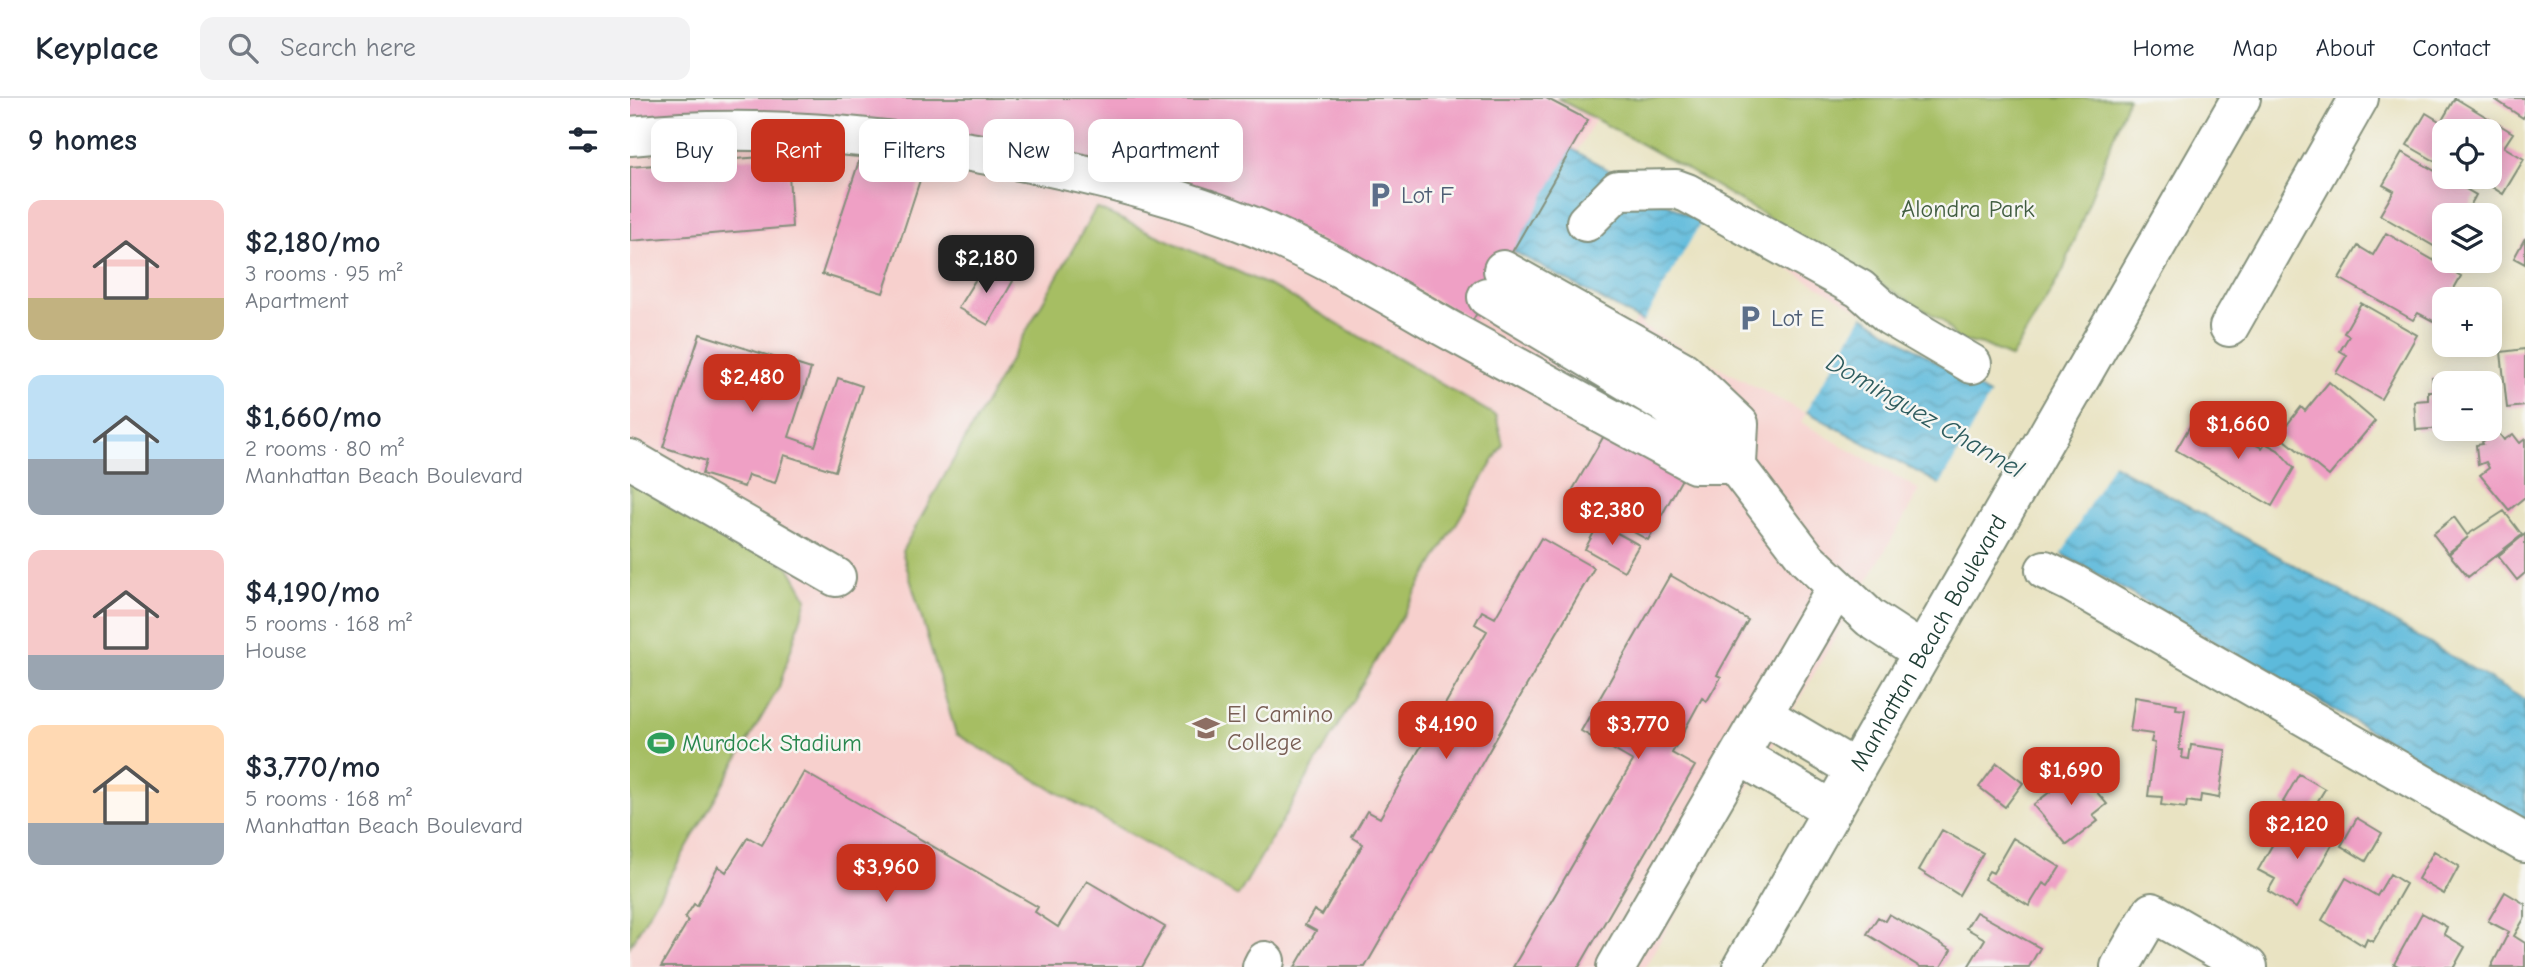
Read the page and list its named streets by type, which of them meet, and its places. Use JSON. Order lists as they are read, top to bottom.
{
  "streets": {
    "main road": ["Manhattan Beach Boulevard"]
  },
  "water": ["Dominguez Channel"],
  "parks": ["Alondra Park"],
  "places": {
    "parking": ["Lot F", "Lot E"],
    "school or university": ["El Camino College"],
    "sports": ["Murdock Stadium"]
  },
  "page": {
    "header": "Keyplace",
    "search": "Search here",
    "nav": [
      "Home",
      "Map",
      "About",
      "Contact"
    ],
    "heading": "9 homes",
    "map_buttons": ["+", "−"],
    "chip": [
      "Buy",
      "Rent",
      "Filters",
      "New",
      "Apartment"
    ],
    "list": [
      {
        "name": "$2,180/mo",
        "note": "3 rooms · 95 m² · Apartment"
      },
      {
        "name": "$1,660/mo",
        "note": "2 rooms · 80 m² · Manhattan Beach Boulevard"
      },
      {
        "name": "$4,190/mo",
        "note": "5 rooms · 168 m² · House"
      },
      {
        "name": "$3,770/mo",
        "note": "5 rooms · 168 m² · Manhattan Beach Boulevard"
      }
    ],
    "price": [
      "$2,180",
      "$2,480",
      "$1,660",
      "$2,380",
      "$4,190",
      "$3,770",
      "$1,690",
      "$2,120",
      "$3,960"
    ]
  }
}
